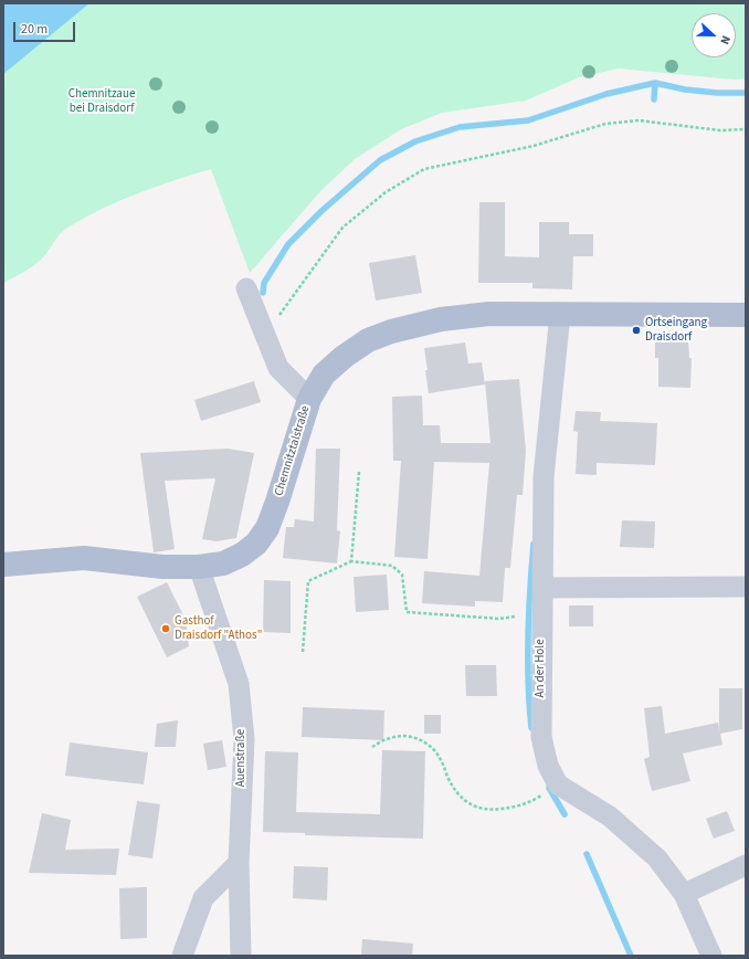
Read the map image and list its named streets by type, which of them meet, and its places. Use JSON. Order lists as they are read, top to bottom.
{
  "streets": {
    "main road": ["Chemnitztalstraße"],
    "street": ["An der Hole", "Auenstraße"]
  },
  "crossings": [
    ["Chemnitztalstraße", "An der Hole"],
    ["Chemnitztalstraße", "Auenstraße"]
  ],
  "parks": ["Chemnitzaue bei Draisdorf"],
  "places": ["Ortseingang Draisdorf", "Gasthof Draisdorf \"Athos\""],
  "scale_bar": "20 m",
  "north": "right"
}
